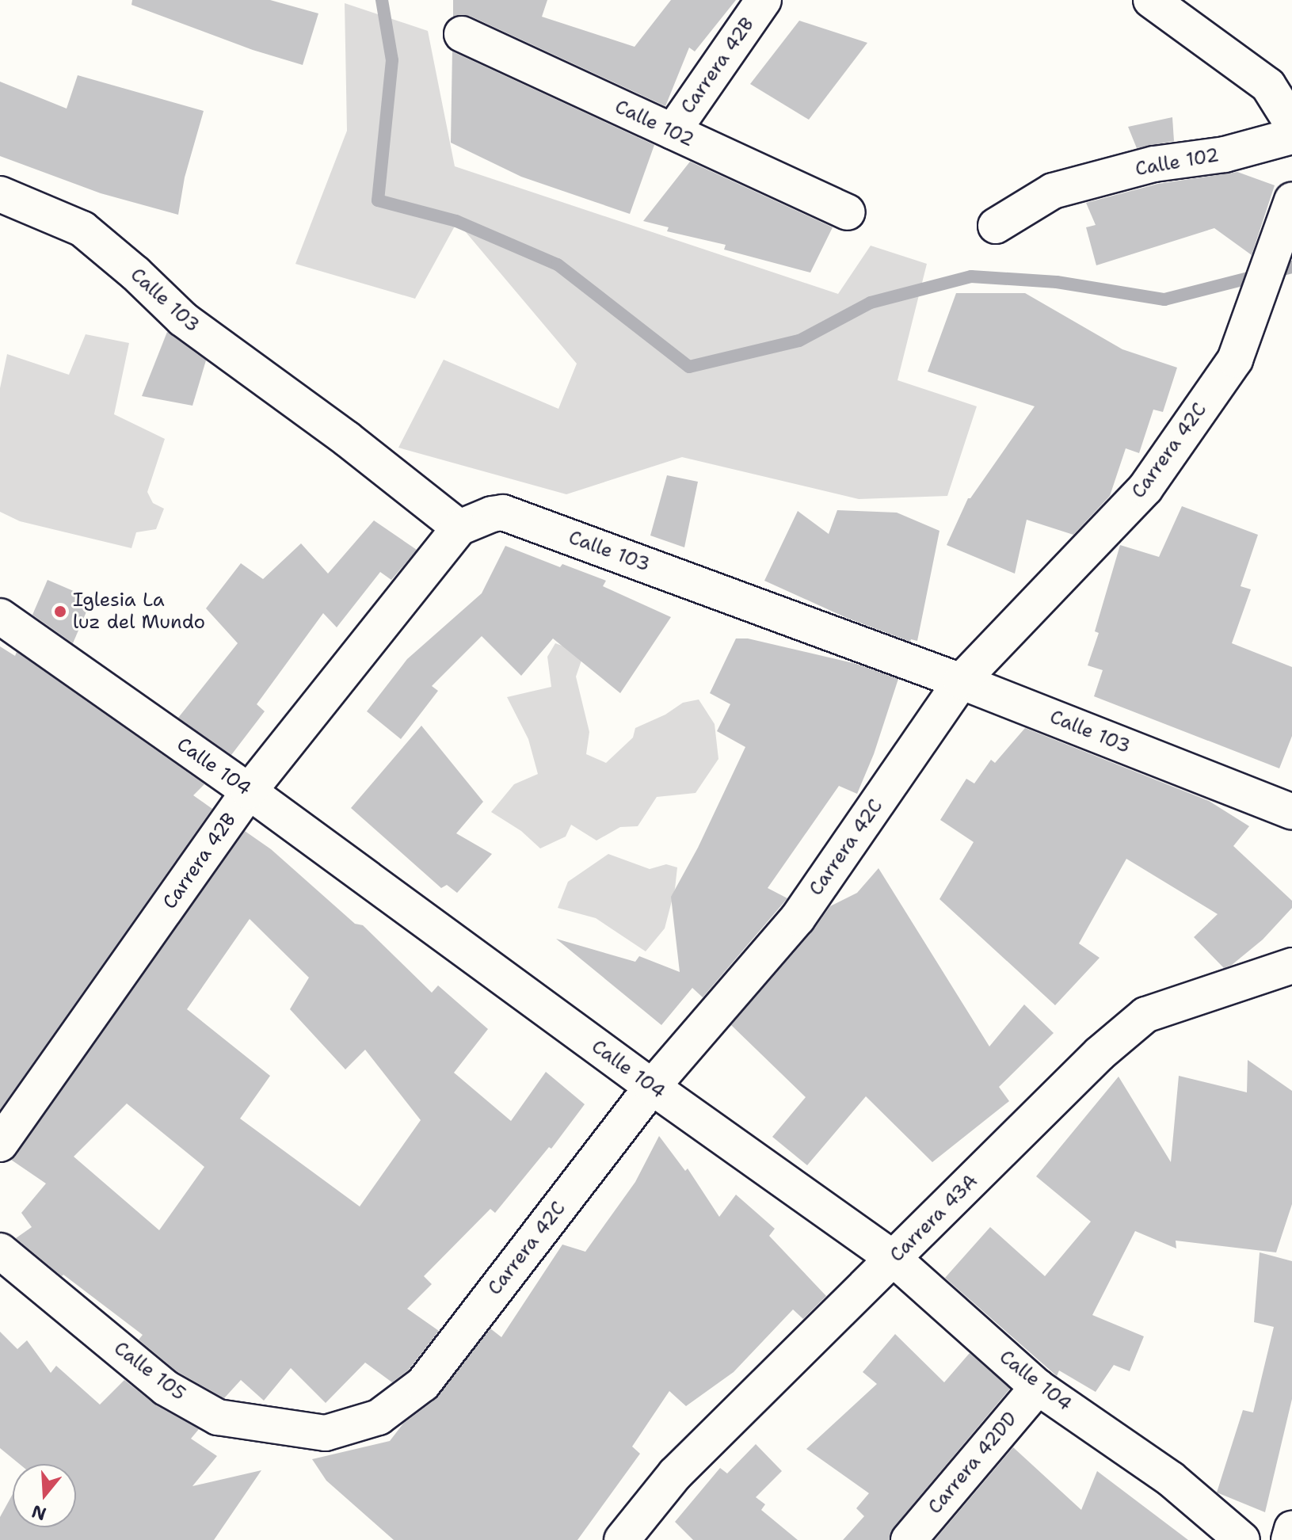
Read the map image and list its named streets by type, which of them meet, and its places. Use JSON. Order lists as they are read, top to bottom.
{
  "streets": {
    "street": [
      "Carrera 42B",
      "Calle 102",
      "Calle 103",
      "Carrera 42C",
      "Calle 104",
      "Carrera 43A",
      "Calle 105",
      "Carrera 42DD"
    ]
  },
  "crossings": [
    ["Carrera 42B", "Calle 102"],
    ["Carrera 42B", "Calle 103"],
    ["Carrera 42B", "Calle 104"],
    ["Calle 103", "Carrera 42C"],
    ["Carrera 42C", "Calle 104"],
    ["Carrera 42C", "Calle 105"],
    ["Calle 104", "Carrera 43A"],
    ["Calle 104", "Carrera 42DD"]
  ],
  "places": ["Iglesia La luz del Mundo"],
  "north": "bottom"
}
